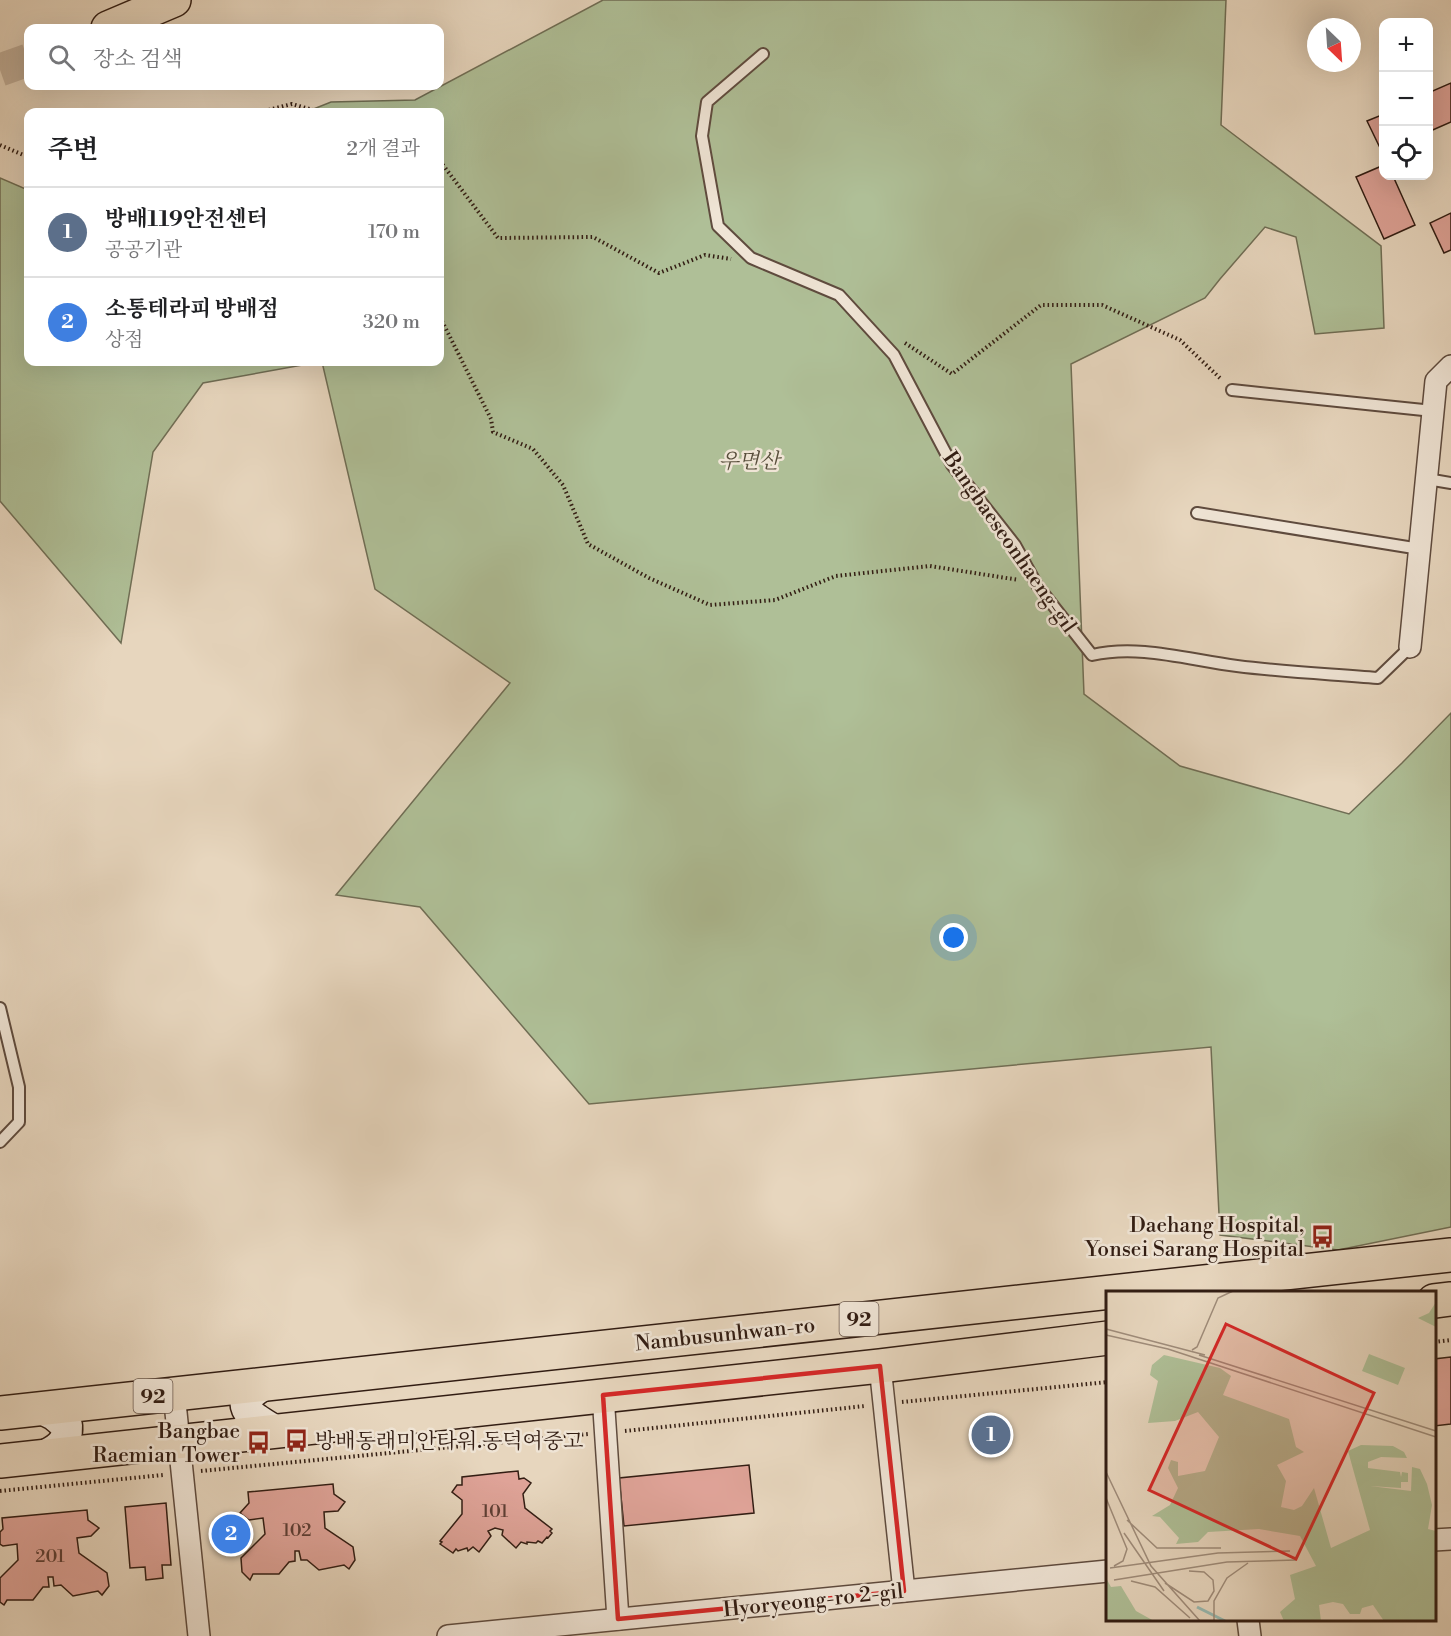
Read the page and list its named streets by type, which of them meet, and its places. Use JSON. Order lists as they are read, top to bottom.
{
  "streets": {
    "main road": ["92", "Nambusunhwan-ro"],
    "street": ["Bangbaeseonhaeng-gil", "Hyoryeong-ro 2-gil"]
  },
  "parks": ["우면산"],
  "places": {
    "bus stop": ["Daehang Hospital, Yonsei Sarang Hospital", "방배동래미안타워.동덕여중고", "Bangbae Raemian Tower"]
  },
  "house_numbers": ["101", "102", "201"],
  "north": "bottom right",
  "page": {
    "map_buttons": ["+", "−"],
    "search": "장소 검색",
    "heading": ["주변", "2개 결과"],
    "list": [
      {
        "mark": "1",
        "name": "방배119안전센터",
        "note": "공공기관",
        "value": "170 m"
      },
      {
        "mark": "2",
        "name": "소통테라피 방배점",
        "note": "상점",
        "value": "320 m"
      }
    ],
    "pins": ["1", "2"]
  }
}
